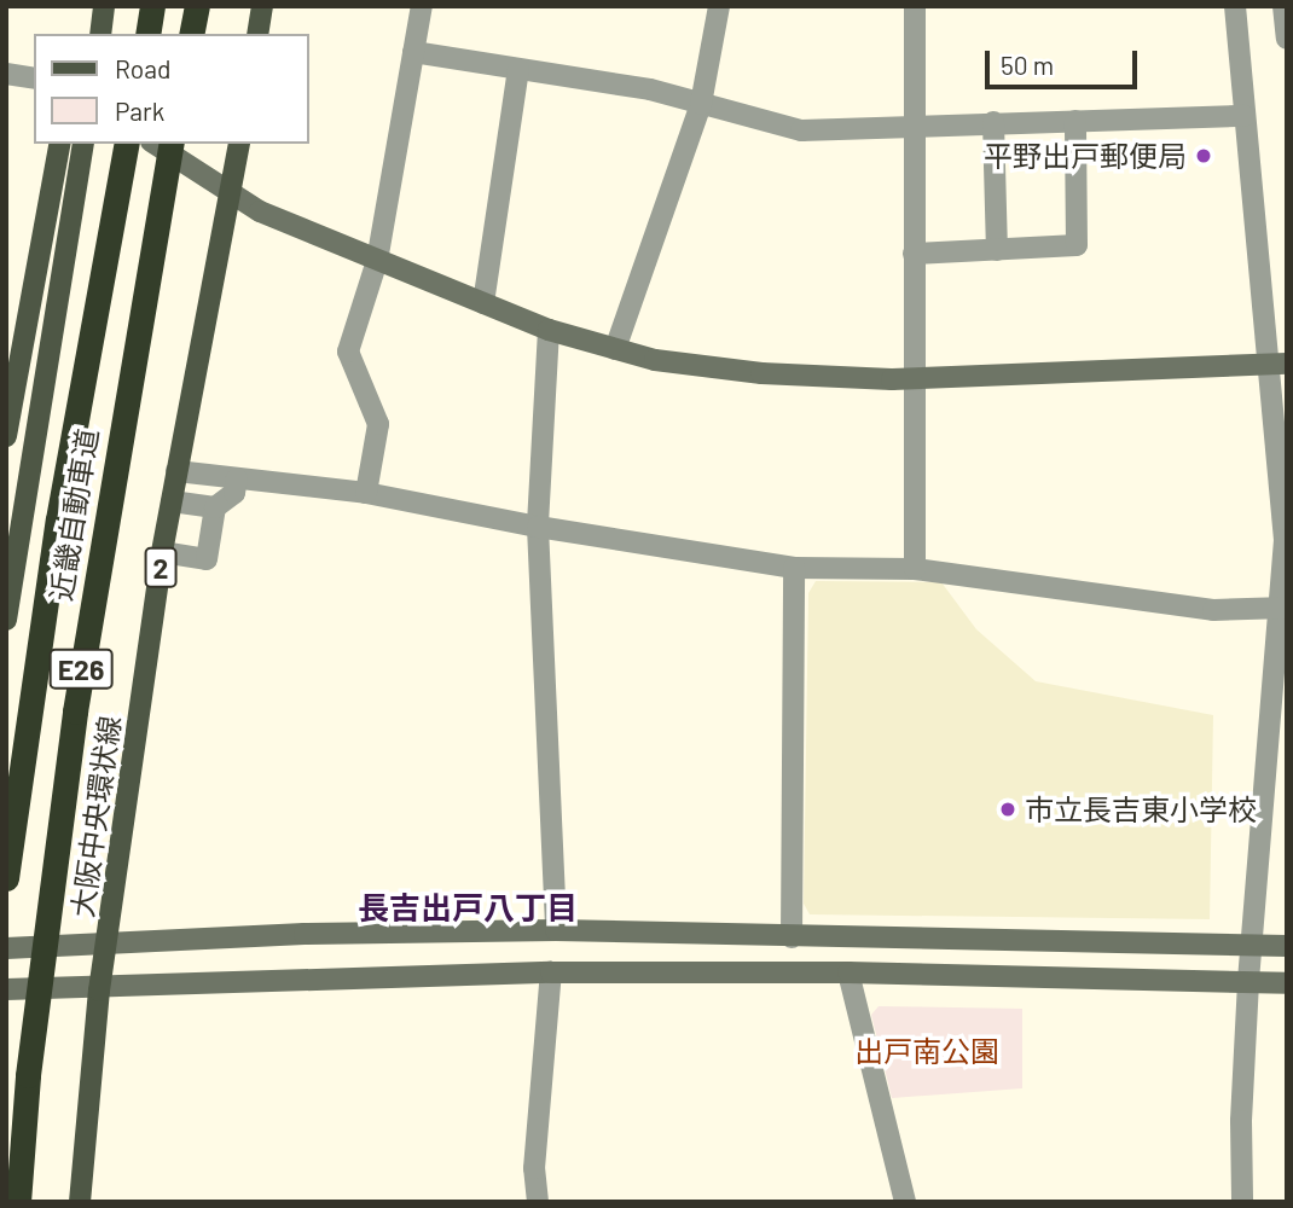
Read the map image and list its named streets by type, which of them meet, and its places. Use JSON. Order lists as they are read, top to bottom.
{
  "streets": {
    "highway": ["近畿自動車道", "E26"],
    "main road": ["2", "大阪中央環状線"]
  },
  "districts": ["長吉出戸八丁目"],
  "parks": ["出戸南公園"],
  "places": ["平野出戸郵便局", "市立長吉東小学校"],
  "legend": ["Road", "Park"],
  "scale_bar": "50 m"
}
